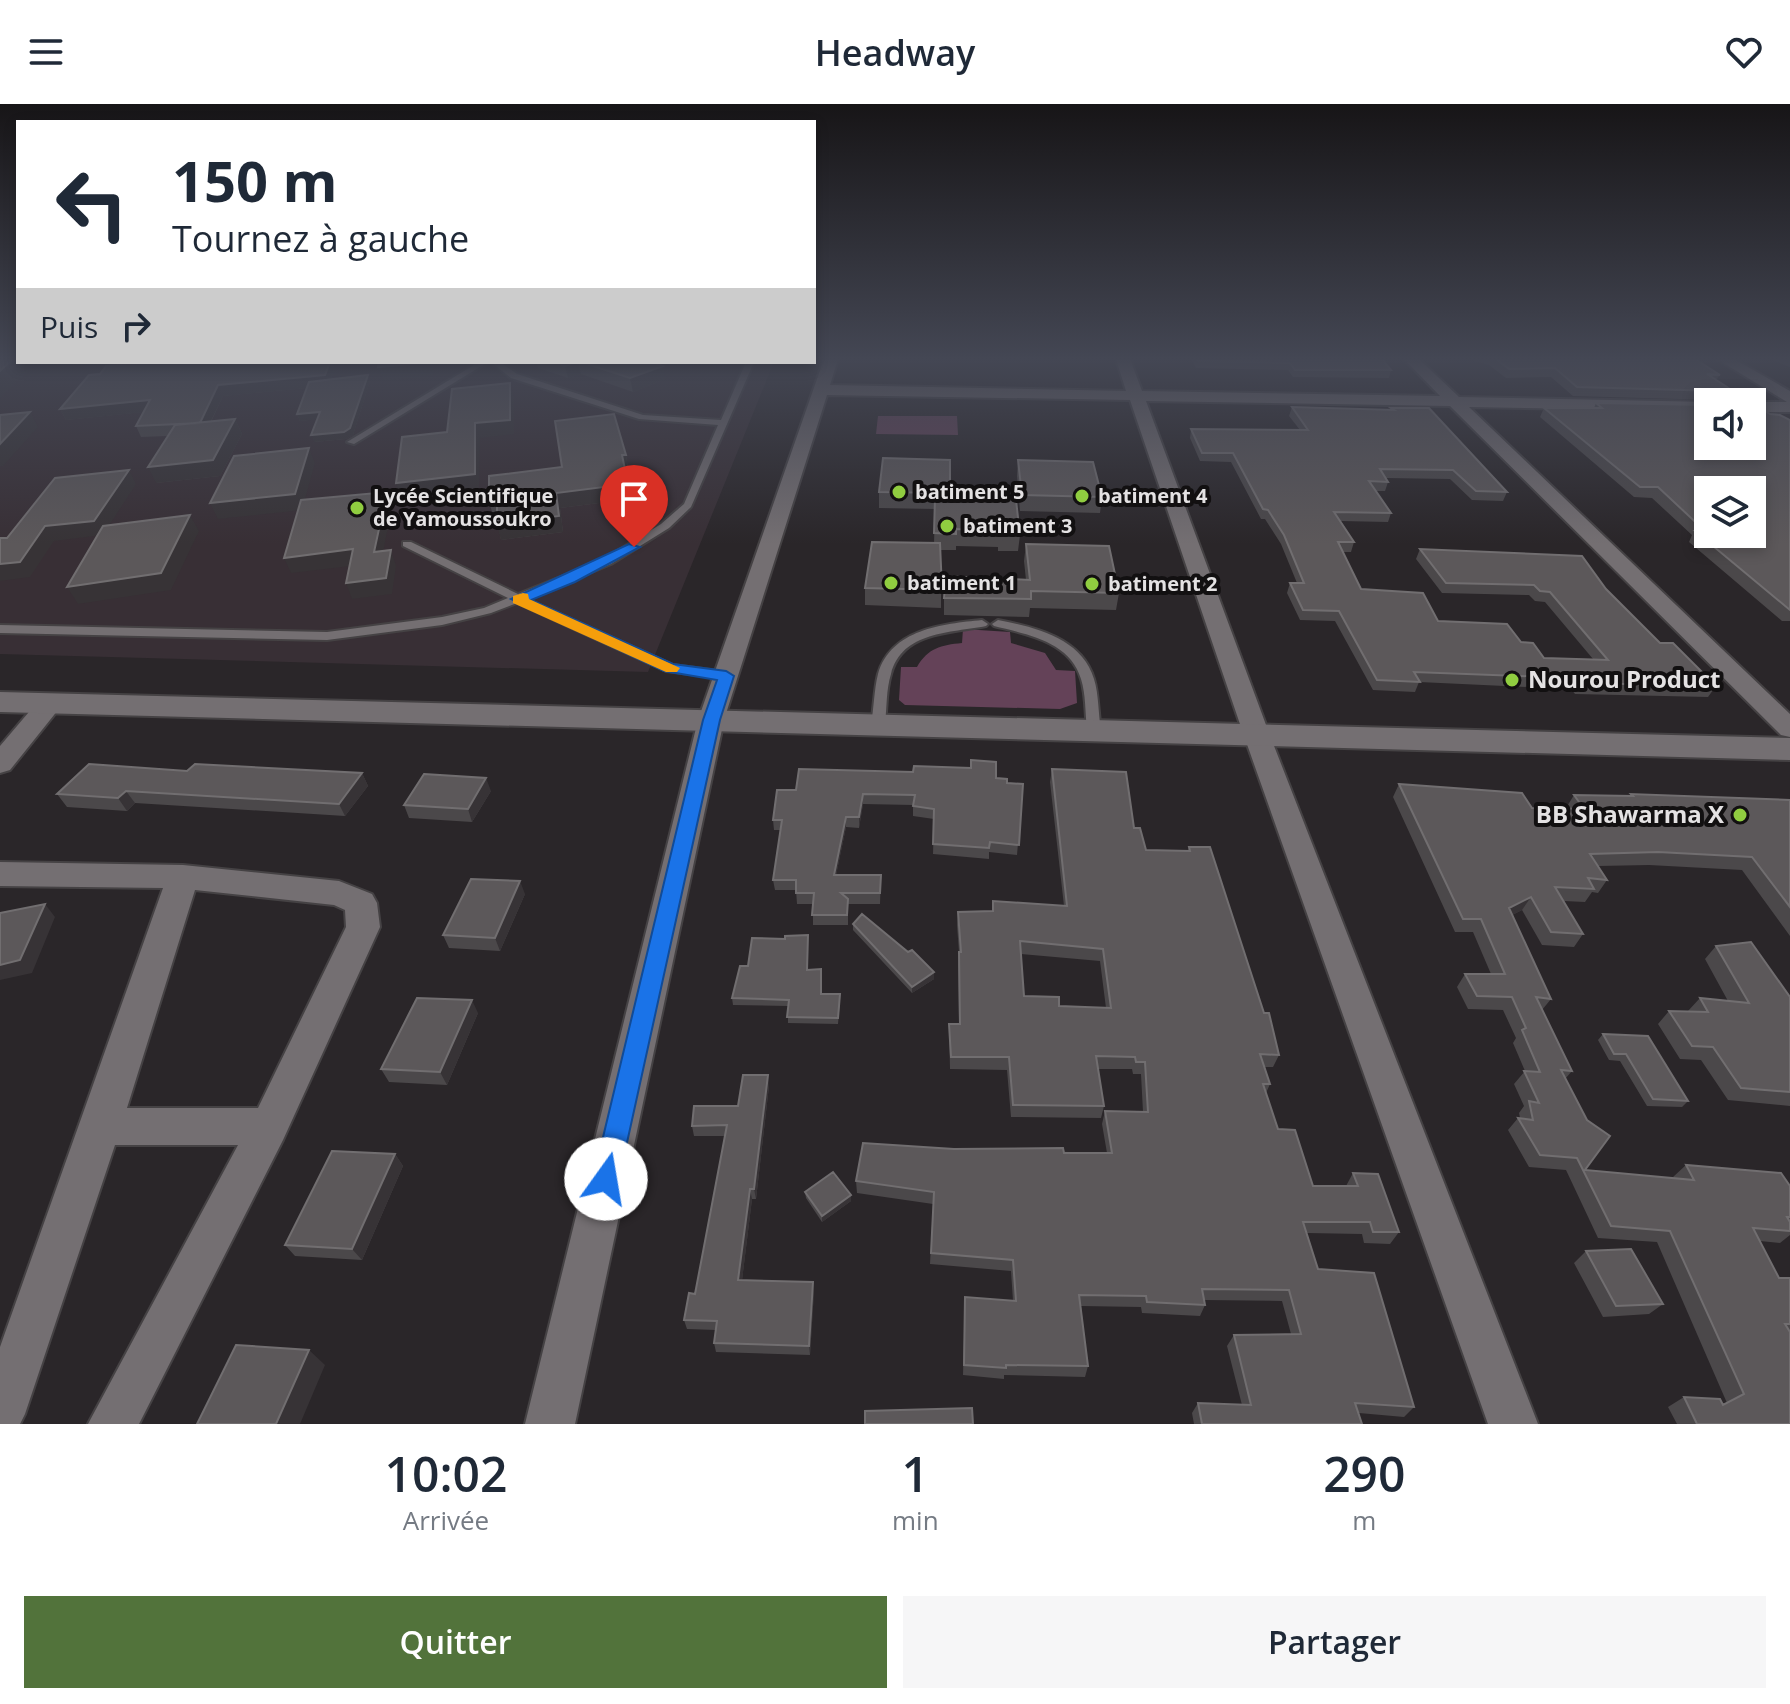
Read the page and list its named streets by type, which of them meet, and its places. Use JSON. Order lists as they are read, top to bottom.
{
  "places": [
    "batiment 5",
    "batiment 4",
    "Lycée Scientifique de Yamoussoukro",
    "batiment 3",
    "batiment 1",
    "batiment 2",
    "Nourou Product",
    "BB Shawarma X"
  ],
  "page": {
    "header": "Headway",
    "turn": ["150 m", "Tournez à gauche"],
    "then": "Puis",
    "eta": [
      "10:02",
      "Arrivée",
      "1",
      "min",
      "290",
      "m"
    ],
    "buttons": ["Quitter", "Partager"]
  }
}
